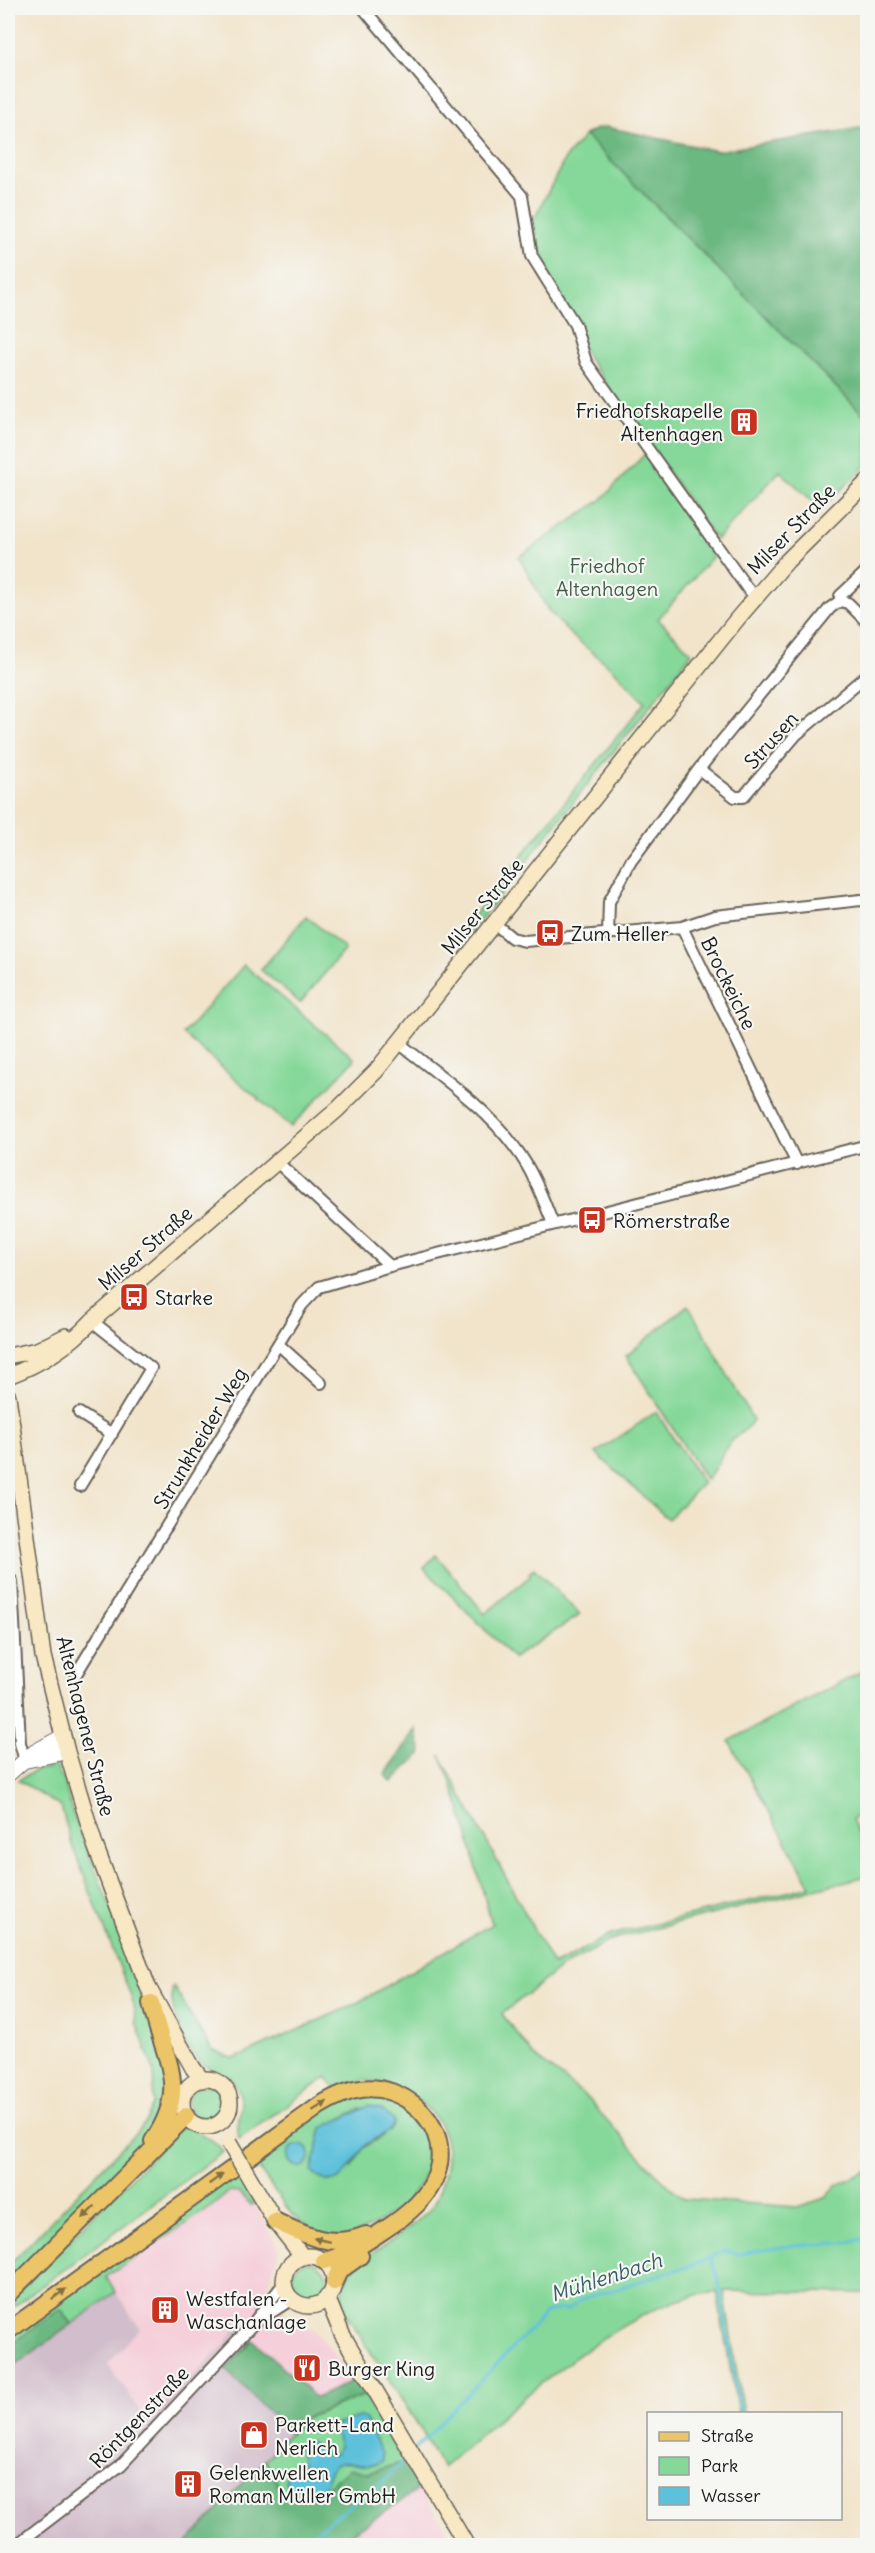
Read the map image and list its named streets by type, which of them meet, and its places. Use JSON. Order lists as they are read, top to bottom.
{
  "streets": {
    "main road": ["Milser Straße", "Altenhagener Straße"],
    "street": [
      "Strusen",
      "Brockeiche",
      "Strunkheider Weg",
      "Röntgenstraße"
    ]
  },
  "crossings": [
    ["Milser Straße", "Brockeiche"],
    ["Strusen", "Brockeiche"]
  ],
  "water": ["Mühlenbach"],
  "parks": ["Friedhof Altenhagen"],
  "places": {
    "building": ["Friedhofskapelle Altenhagen", "Westfalen - Waschanlage", "Gelenkwellen Roman Müller GmbH"],
    "bus stop": ["Zum Heller", "Römerstraße", "Starke"],
    "restaurant": ["Burger King"],
    "shop": ["Parkett-Land Nerlich"]
  },
  "legend": ["Straße", "Park", "Wasser"]
}
